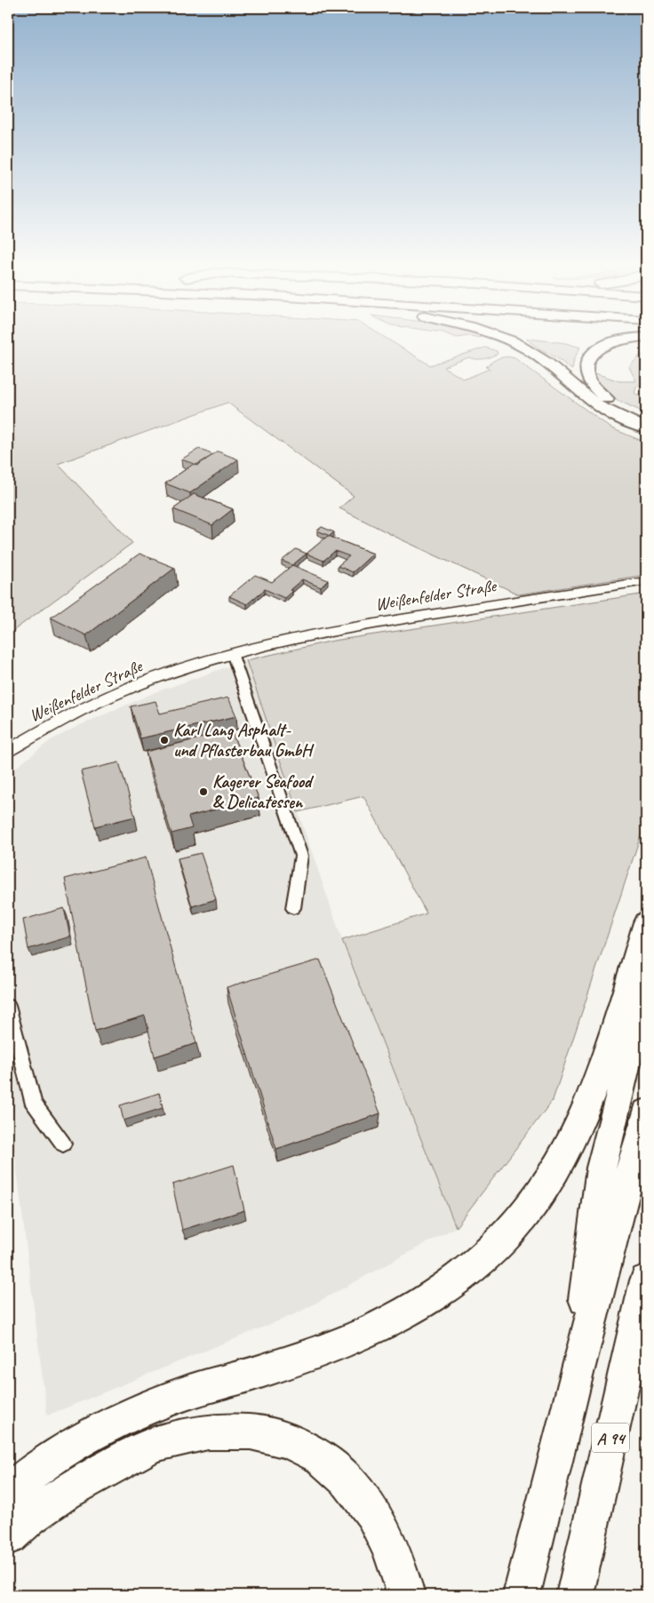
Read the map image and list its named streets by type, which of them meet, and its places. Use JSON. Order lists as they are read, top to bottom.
{
  "streets": {
    "highway": ["A 94"],
    "street": ["Weißenfelder Straße"]
  },
  "places": ["Karl Lang Asphalt- und Pflasterbau GmbH", "Kagerer Seafood & Delicatessen"]
}
